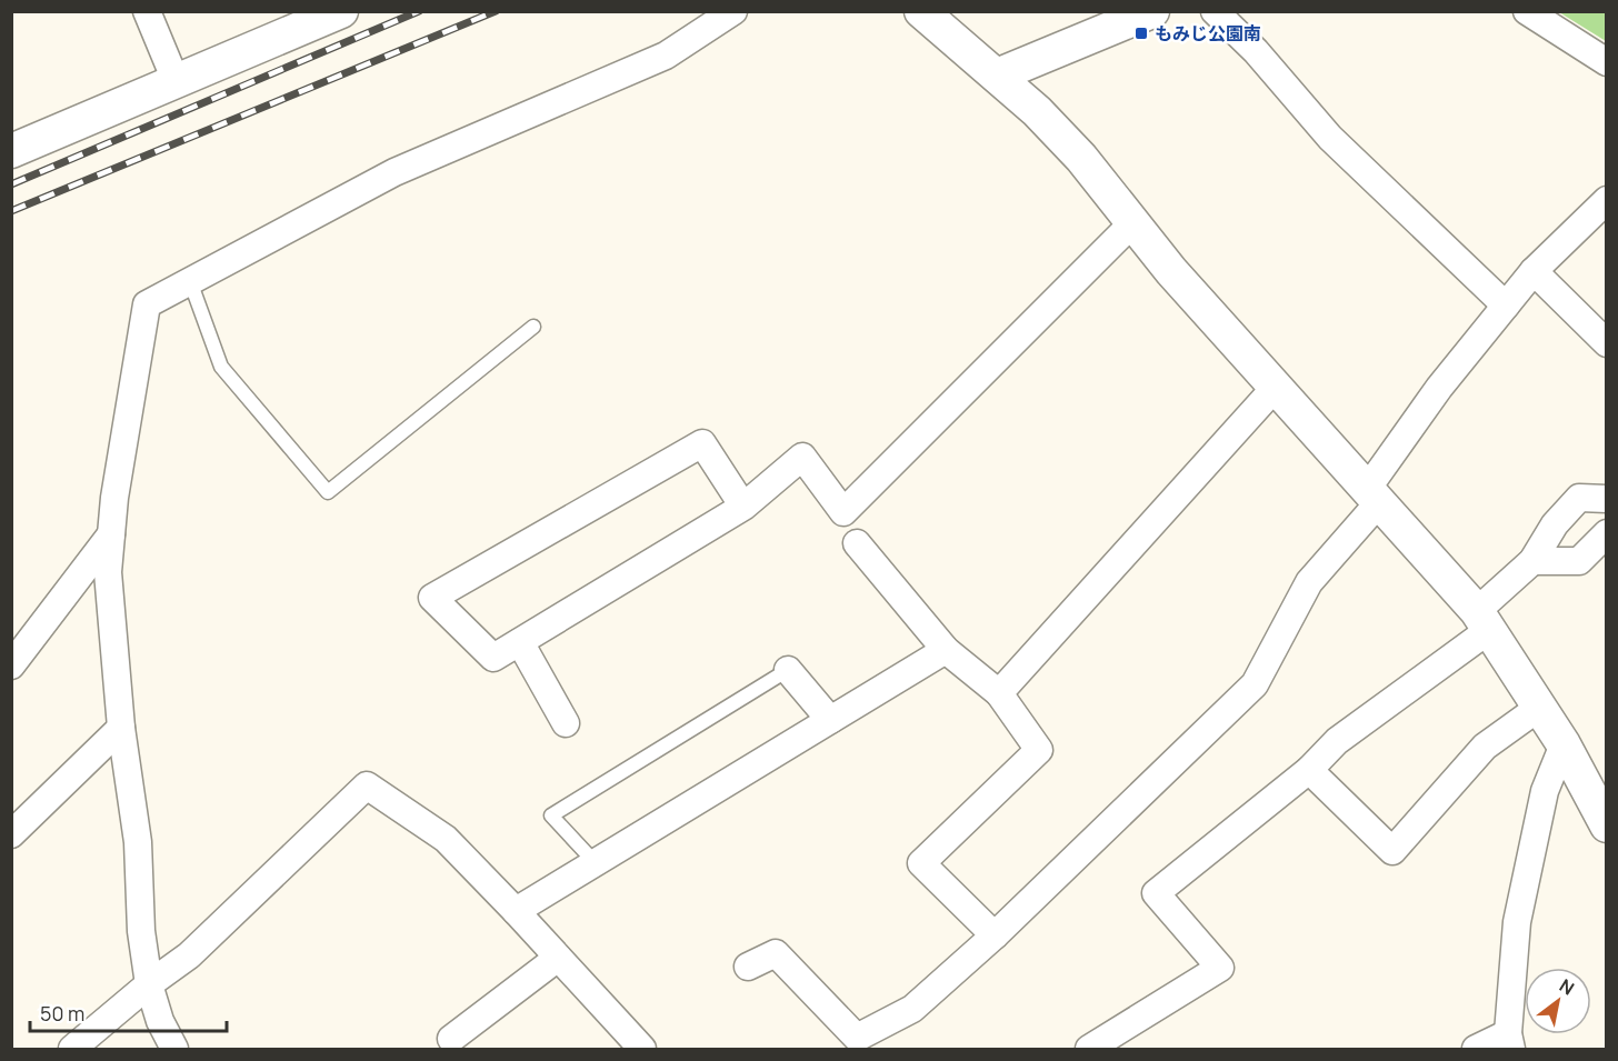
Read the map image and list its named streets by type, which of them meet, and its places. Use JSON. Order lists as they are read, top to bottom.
{
  "places": {
    "transit": ["もみじ公園南"]
  },
  "scale_bar": "50 m",
  "north": "top right"
}
